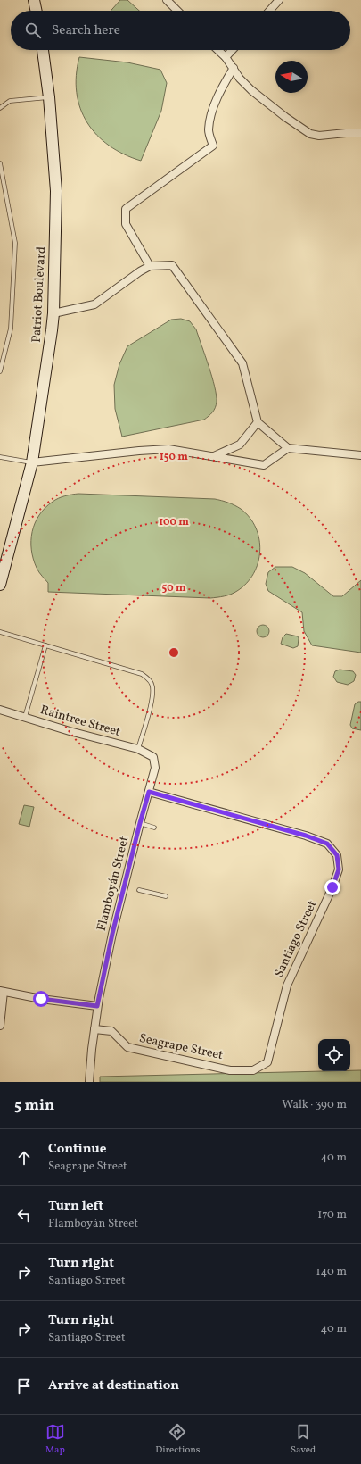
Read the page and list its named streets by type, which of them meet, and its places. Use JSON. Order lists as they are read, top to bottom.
{
  "streets": {
    "street": [
      "Patriot Boulevard",
      "Raintree Street",
      "Flamboyán Street",
      "Santiago Street",
      "Seagrape Street"
    ]
  },
  "crossings": [
    ["Raintree Street", "Flamboyán Street"],
    ["Flamboyán Street", "Santiago Street"],
    ["Flamboyán Street", "Seagrape Street"],
    ["Santiago Street", "Seagrape Street"]
  ],
  "north": "left",
  "page": {
    "search": "Search here",
    "heading": ["5 min", "Walk · 390 m"],
    "list": [
      ["Continue", "Seagrape Street", "40 m"],
      ["Turn left", "Flamboyán Street", "170 m"],
      ["Turn right", "Santiago Street", "140 m"],
      ["Turn right", "Santiago Street", "40 m"],
      "Arrive at destination"
    ],
    "nav": ["Map", "Directions", "Saved"]
  },
  "rings": ["150 m", "100 m", "50 m"]
}
